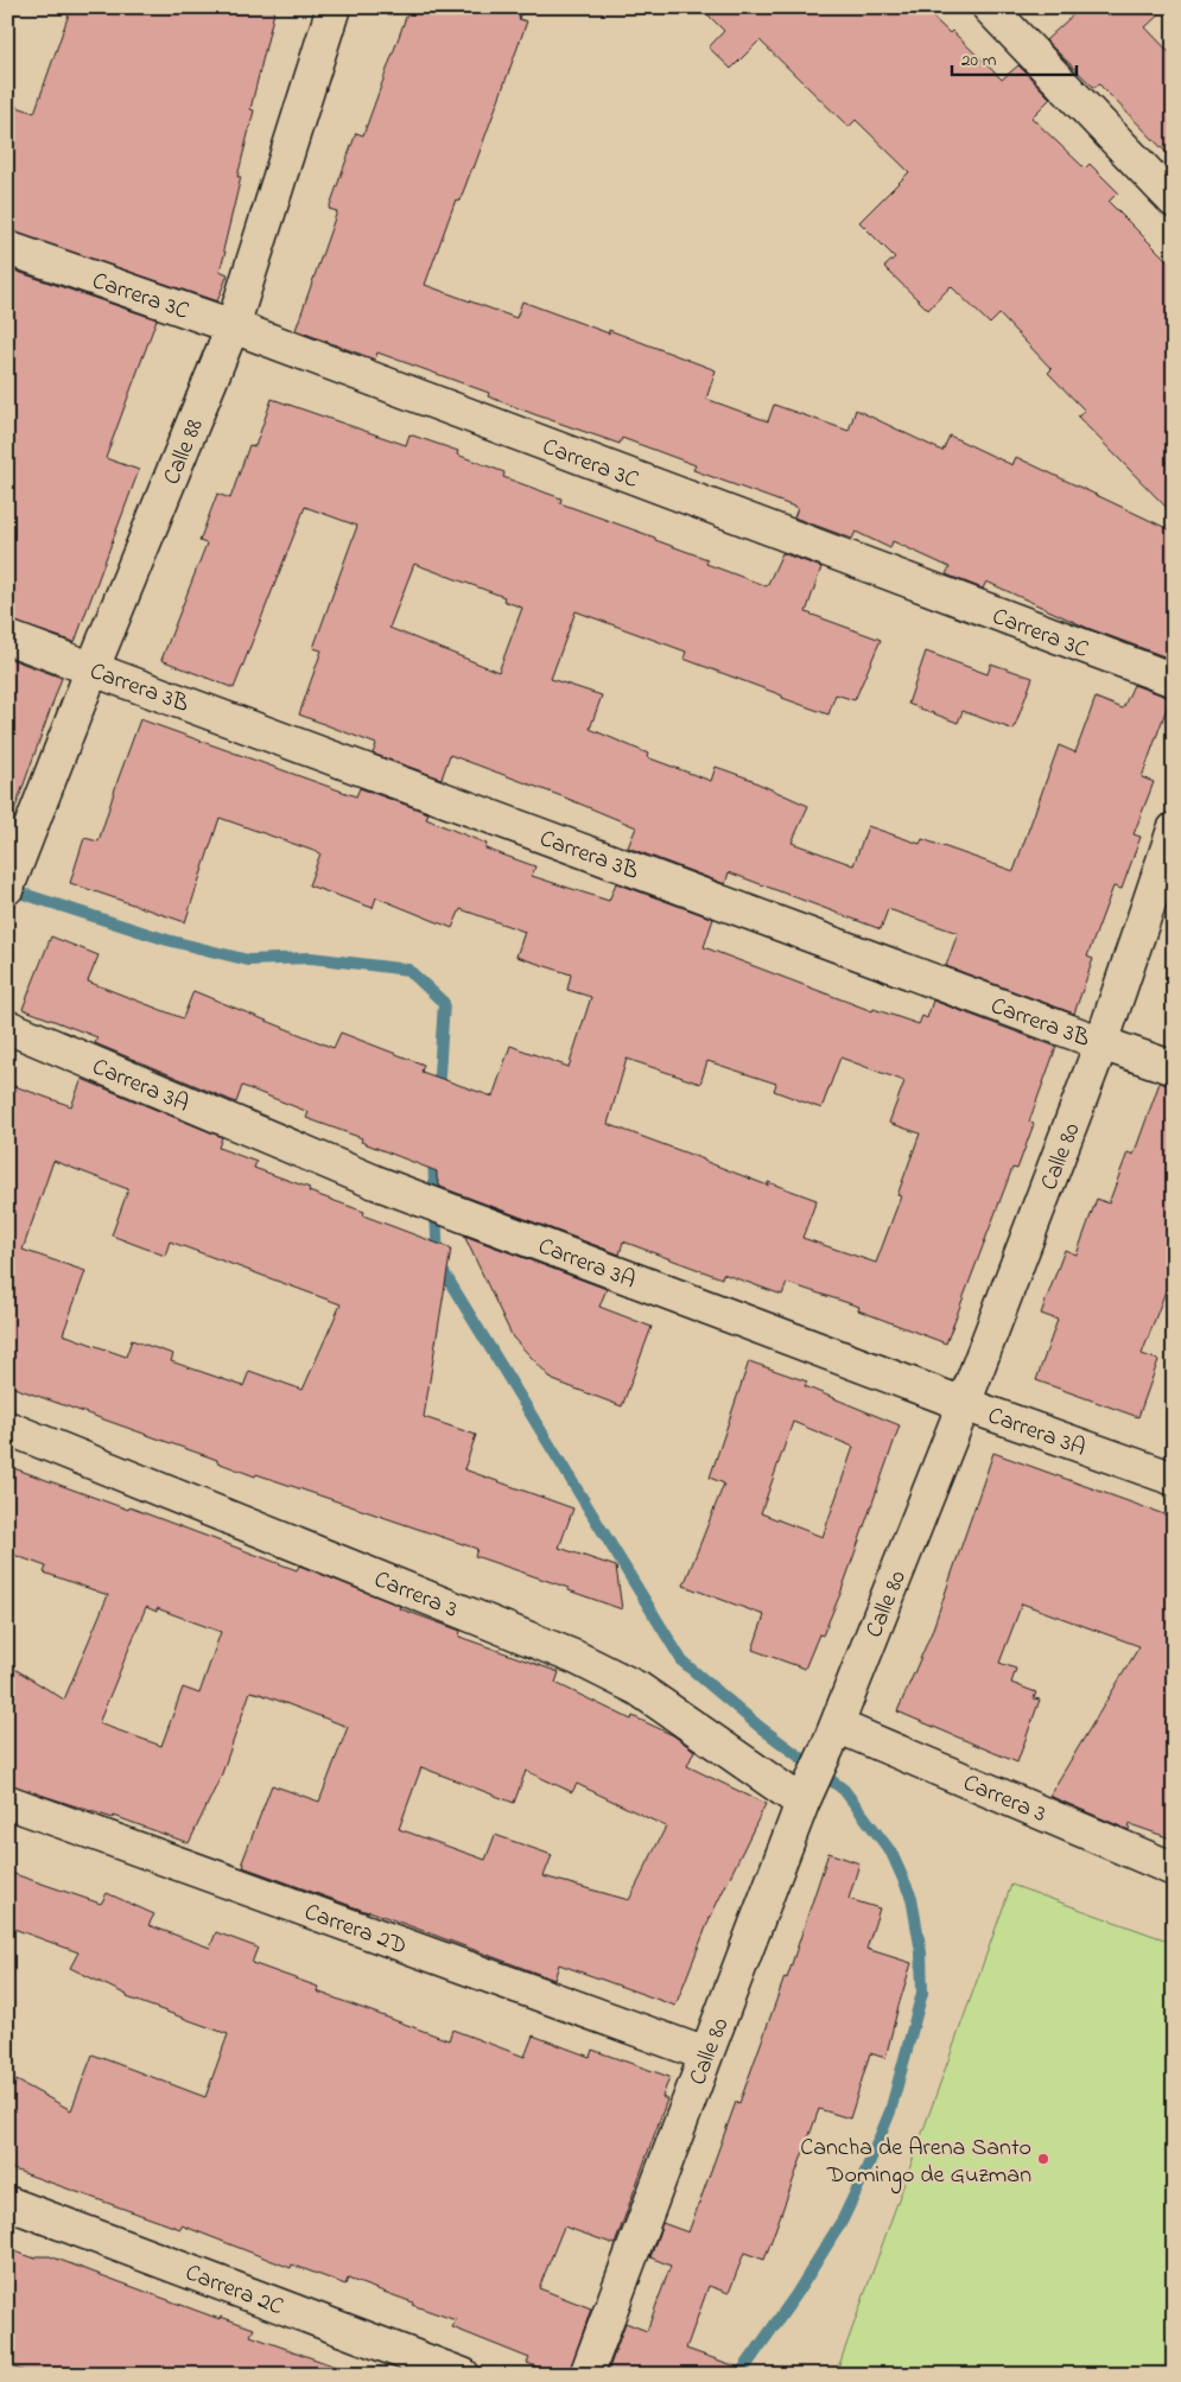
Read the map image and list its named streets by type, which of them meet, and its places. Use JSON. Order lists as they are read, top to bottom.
{
  "streets": {
    "street": [
      "Carrera 3C",
      "Calle 88",
      "Carrera 3B",
      "Carrera 3A",
      "Calle 80",
      "Carrera 3",
      "Carrera 2D",
      "Carrera 2C"
    ]
  },
  "crossings": [
    ["Carrera 3C", "Calle 88"],
    ["Calle 88", "Carrera 3B"],
    ["Carrera 3B", "Calle 80"],
    ["Carrera 3A", "Calle 80"],
    ["Calle 80", "Carrera 3"],
    ["Calle 80", "Carrera 2D"]
  ],
  "places": ["Cancha de Arena Santo Domingo de Guzman"],
  "scale_bar": "20 m"
}
